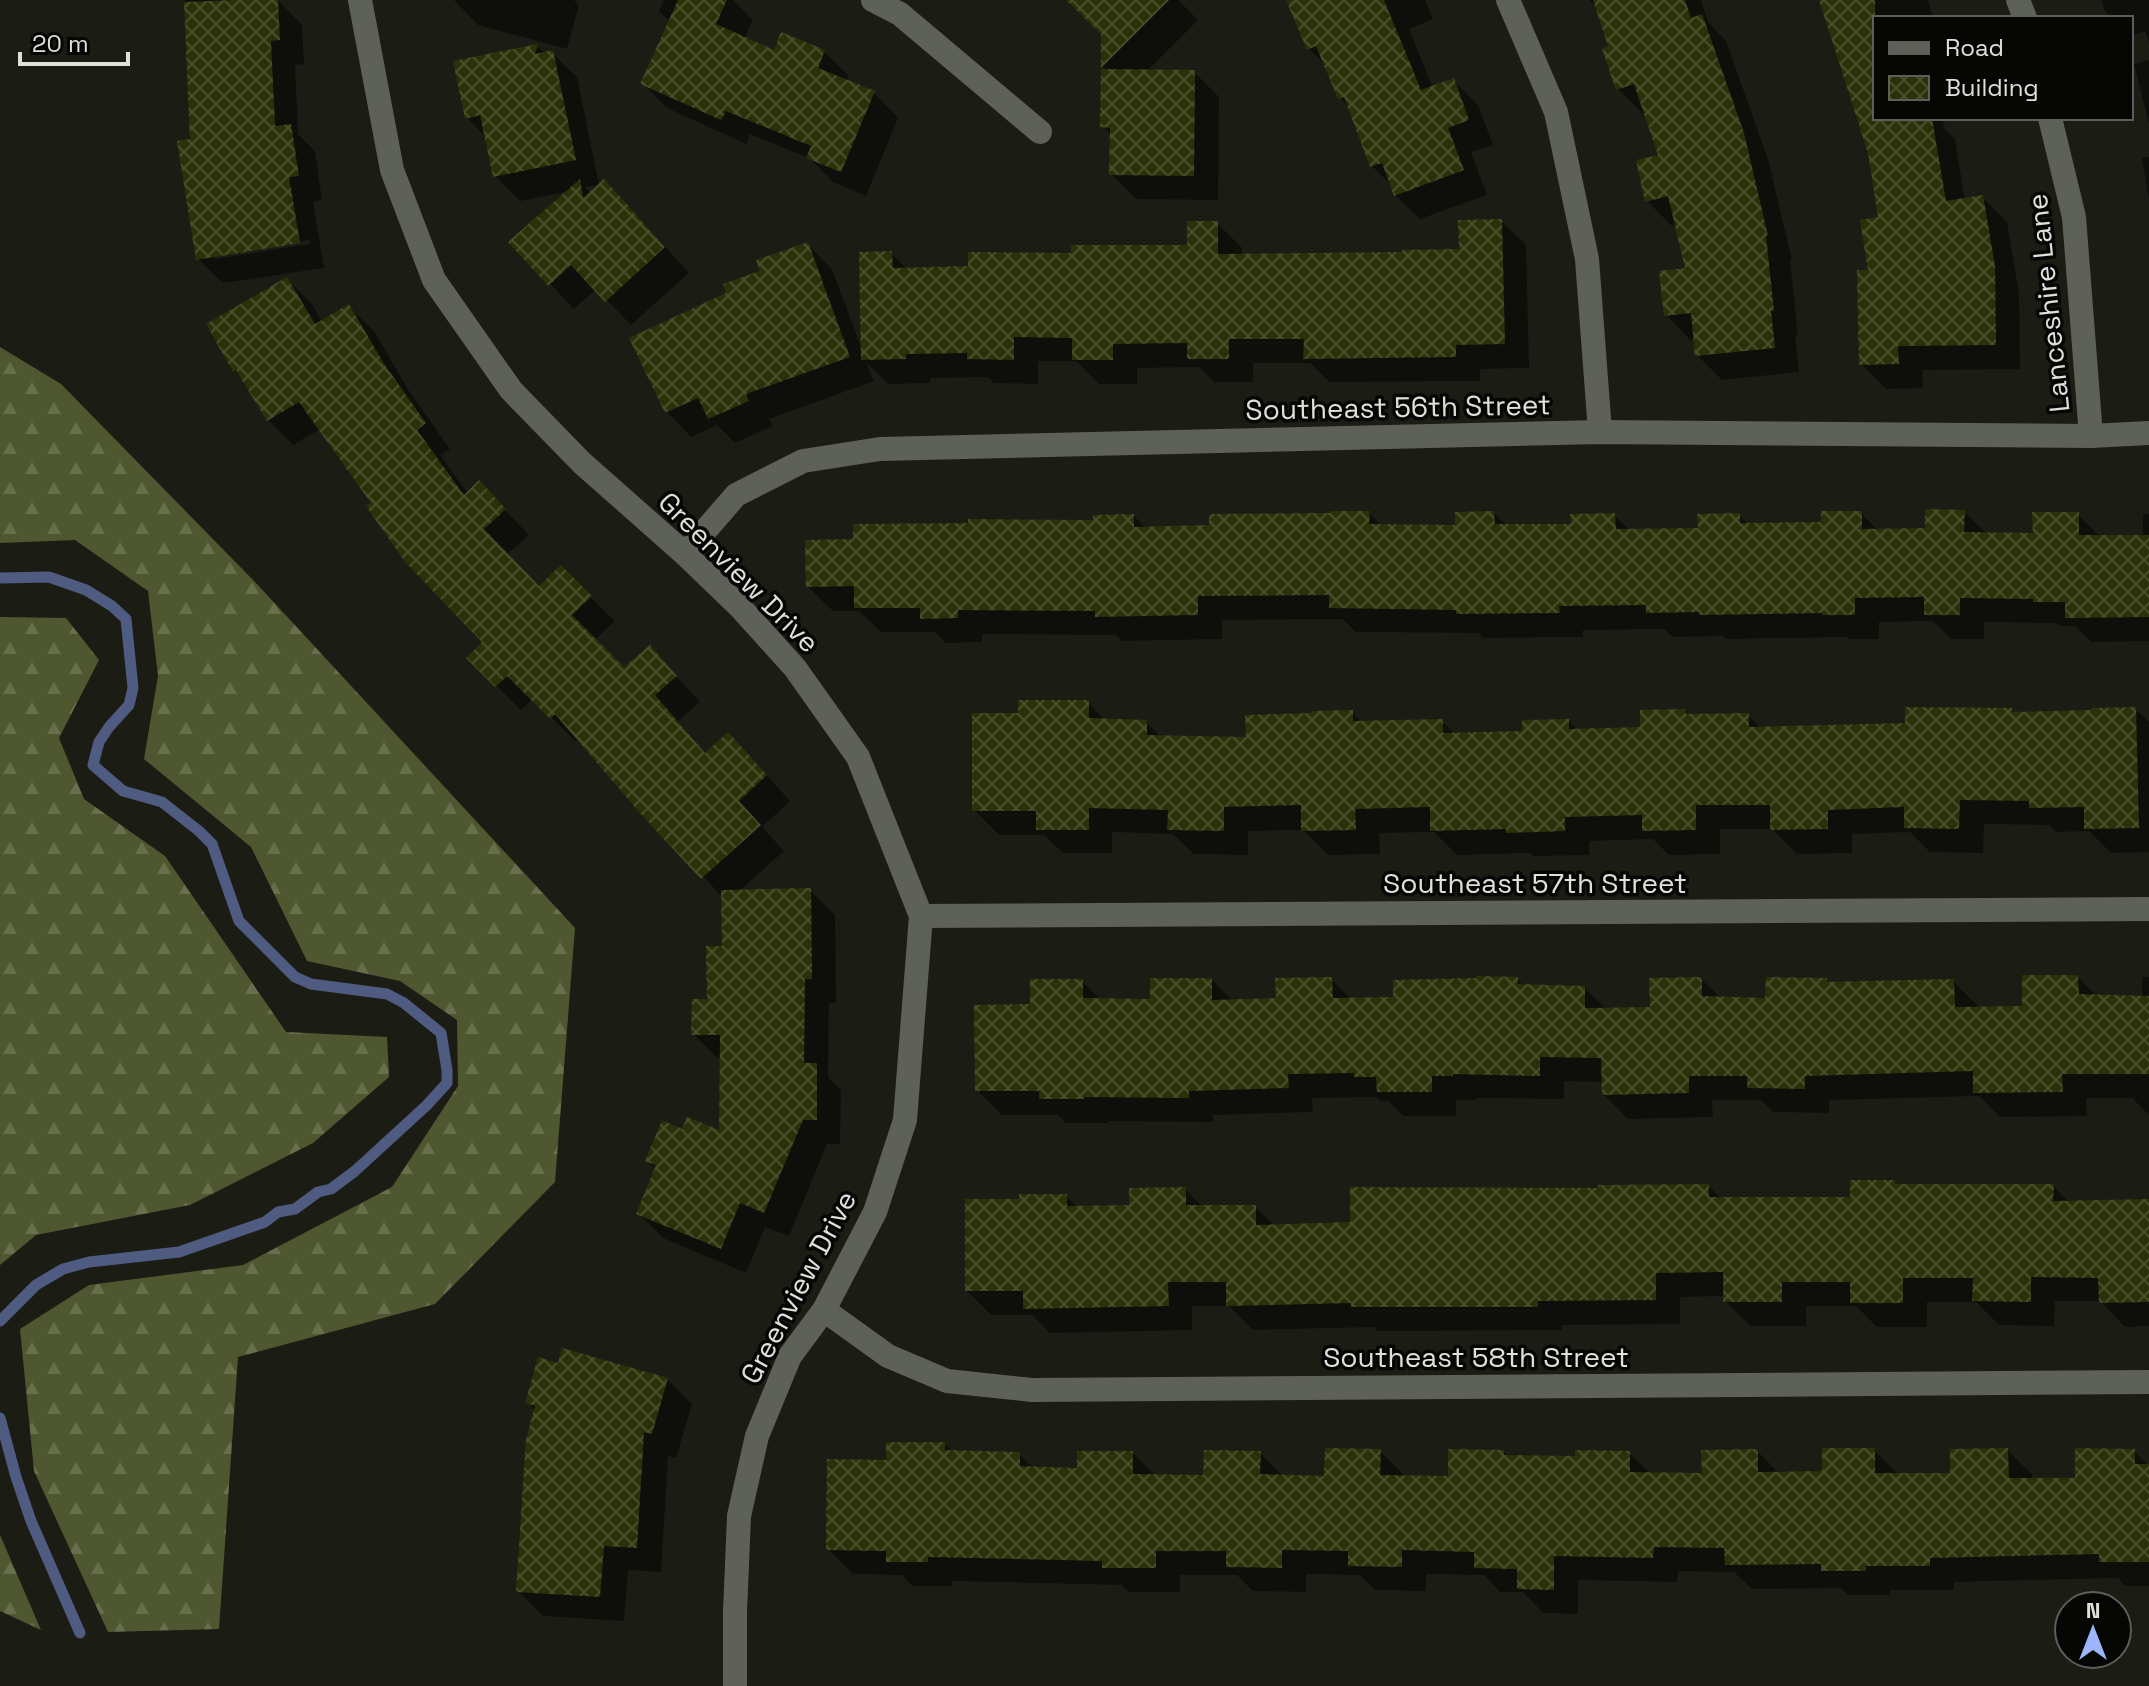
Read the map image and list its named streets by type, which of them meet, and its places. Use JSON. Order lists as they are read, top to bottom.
{
  "streets": {
    "street": [
      "Lanceshire Lane",
      "Southeast 56th Street",
      "Greenview Drive",
      "Southeast 57th Street",
      "Southeast 58th Street"
    ]
  },
  "crossings": [
    ["Lanceshire Lane", "Southeast 56th Street"],
    ["Southeast 56th Street", "Greenview Drive"],
    ["Greenview Drive", "Southeast 57th Street"],
    ["Greenview Drive", "Southeast 58th Street"]
  ],
  "legend": ["Road", "Building"],
  "scale_bar": "20 m",
  "north": "top"
}
